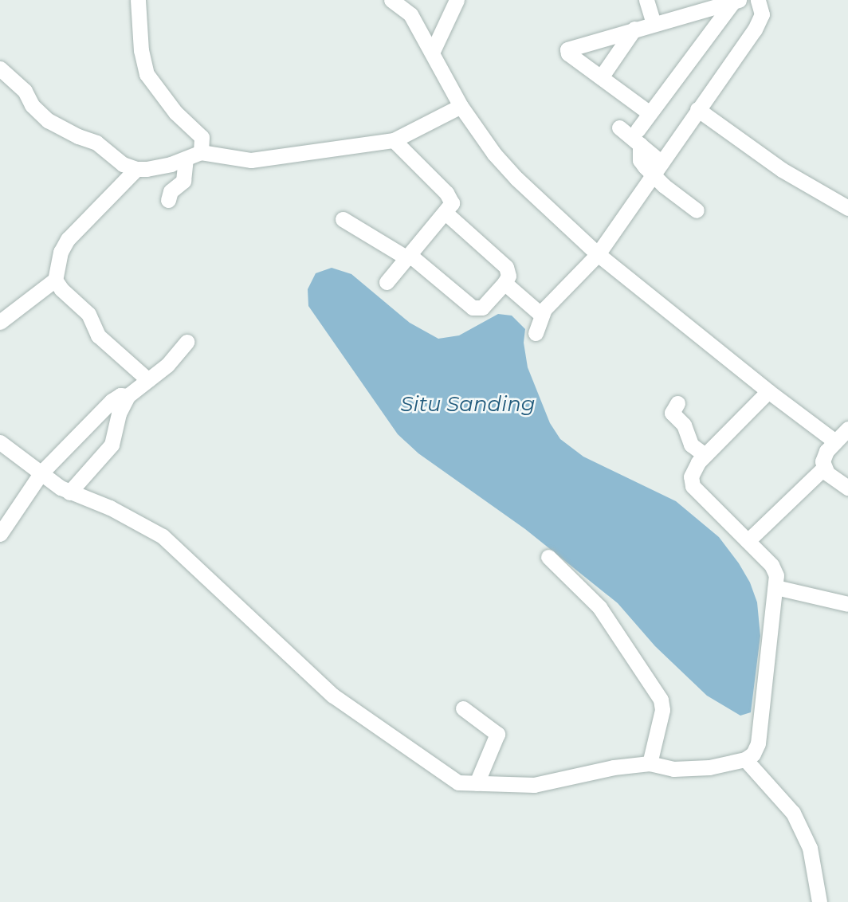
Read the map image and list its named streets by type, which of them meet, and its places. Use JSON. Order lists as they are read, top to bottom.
{
  "water": ["Situ Sanding"]
}
